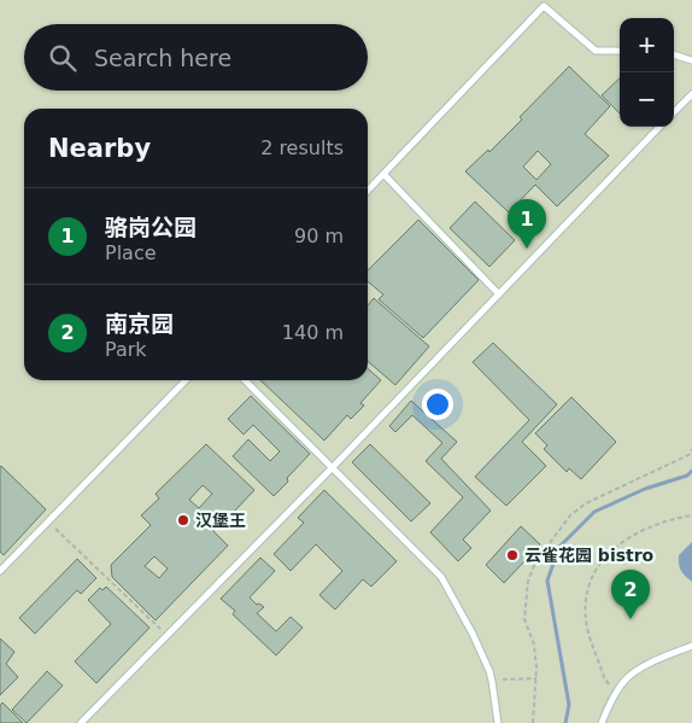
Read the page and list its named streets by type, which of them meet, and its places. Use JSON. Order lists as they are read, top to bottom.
{
  "places": ["汉堡王", "云雀花园 bistro"],
  "page": {
    "map_buttons": ["+", "−"],
    "search": "Search here",
    "heading": ["Nearby", "2 results"],
    "list": [
      {
        "mark": "1",
        "name": "骆岗公园",
        "note": "Place",
        "value": "90 m"
      },
      {
        "mark": "2",
        "name": "南京园",
        "note": "Park",
        "value": "140 m"
      }
    ],
    "pins": ["1", "2"]
  }
}
